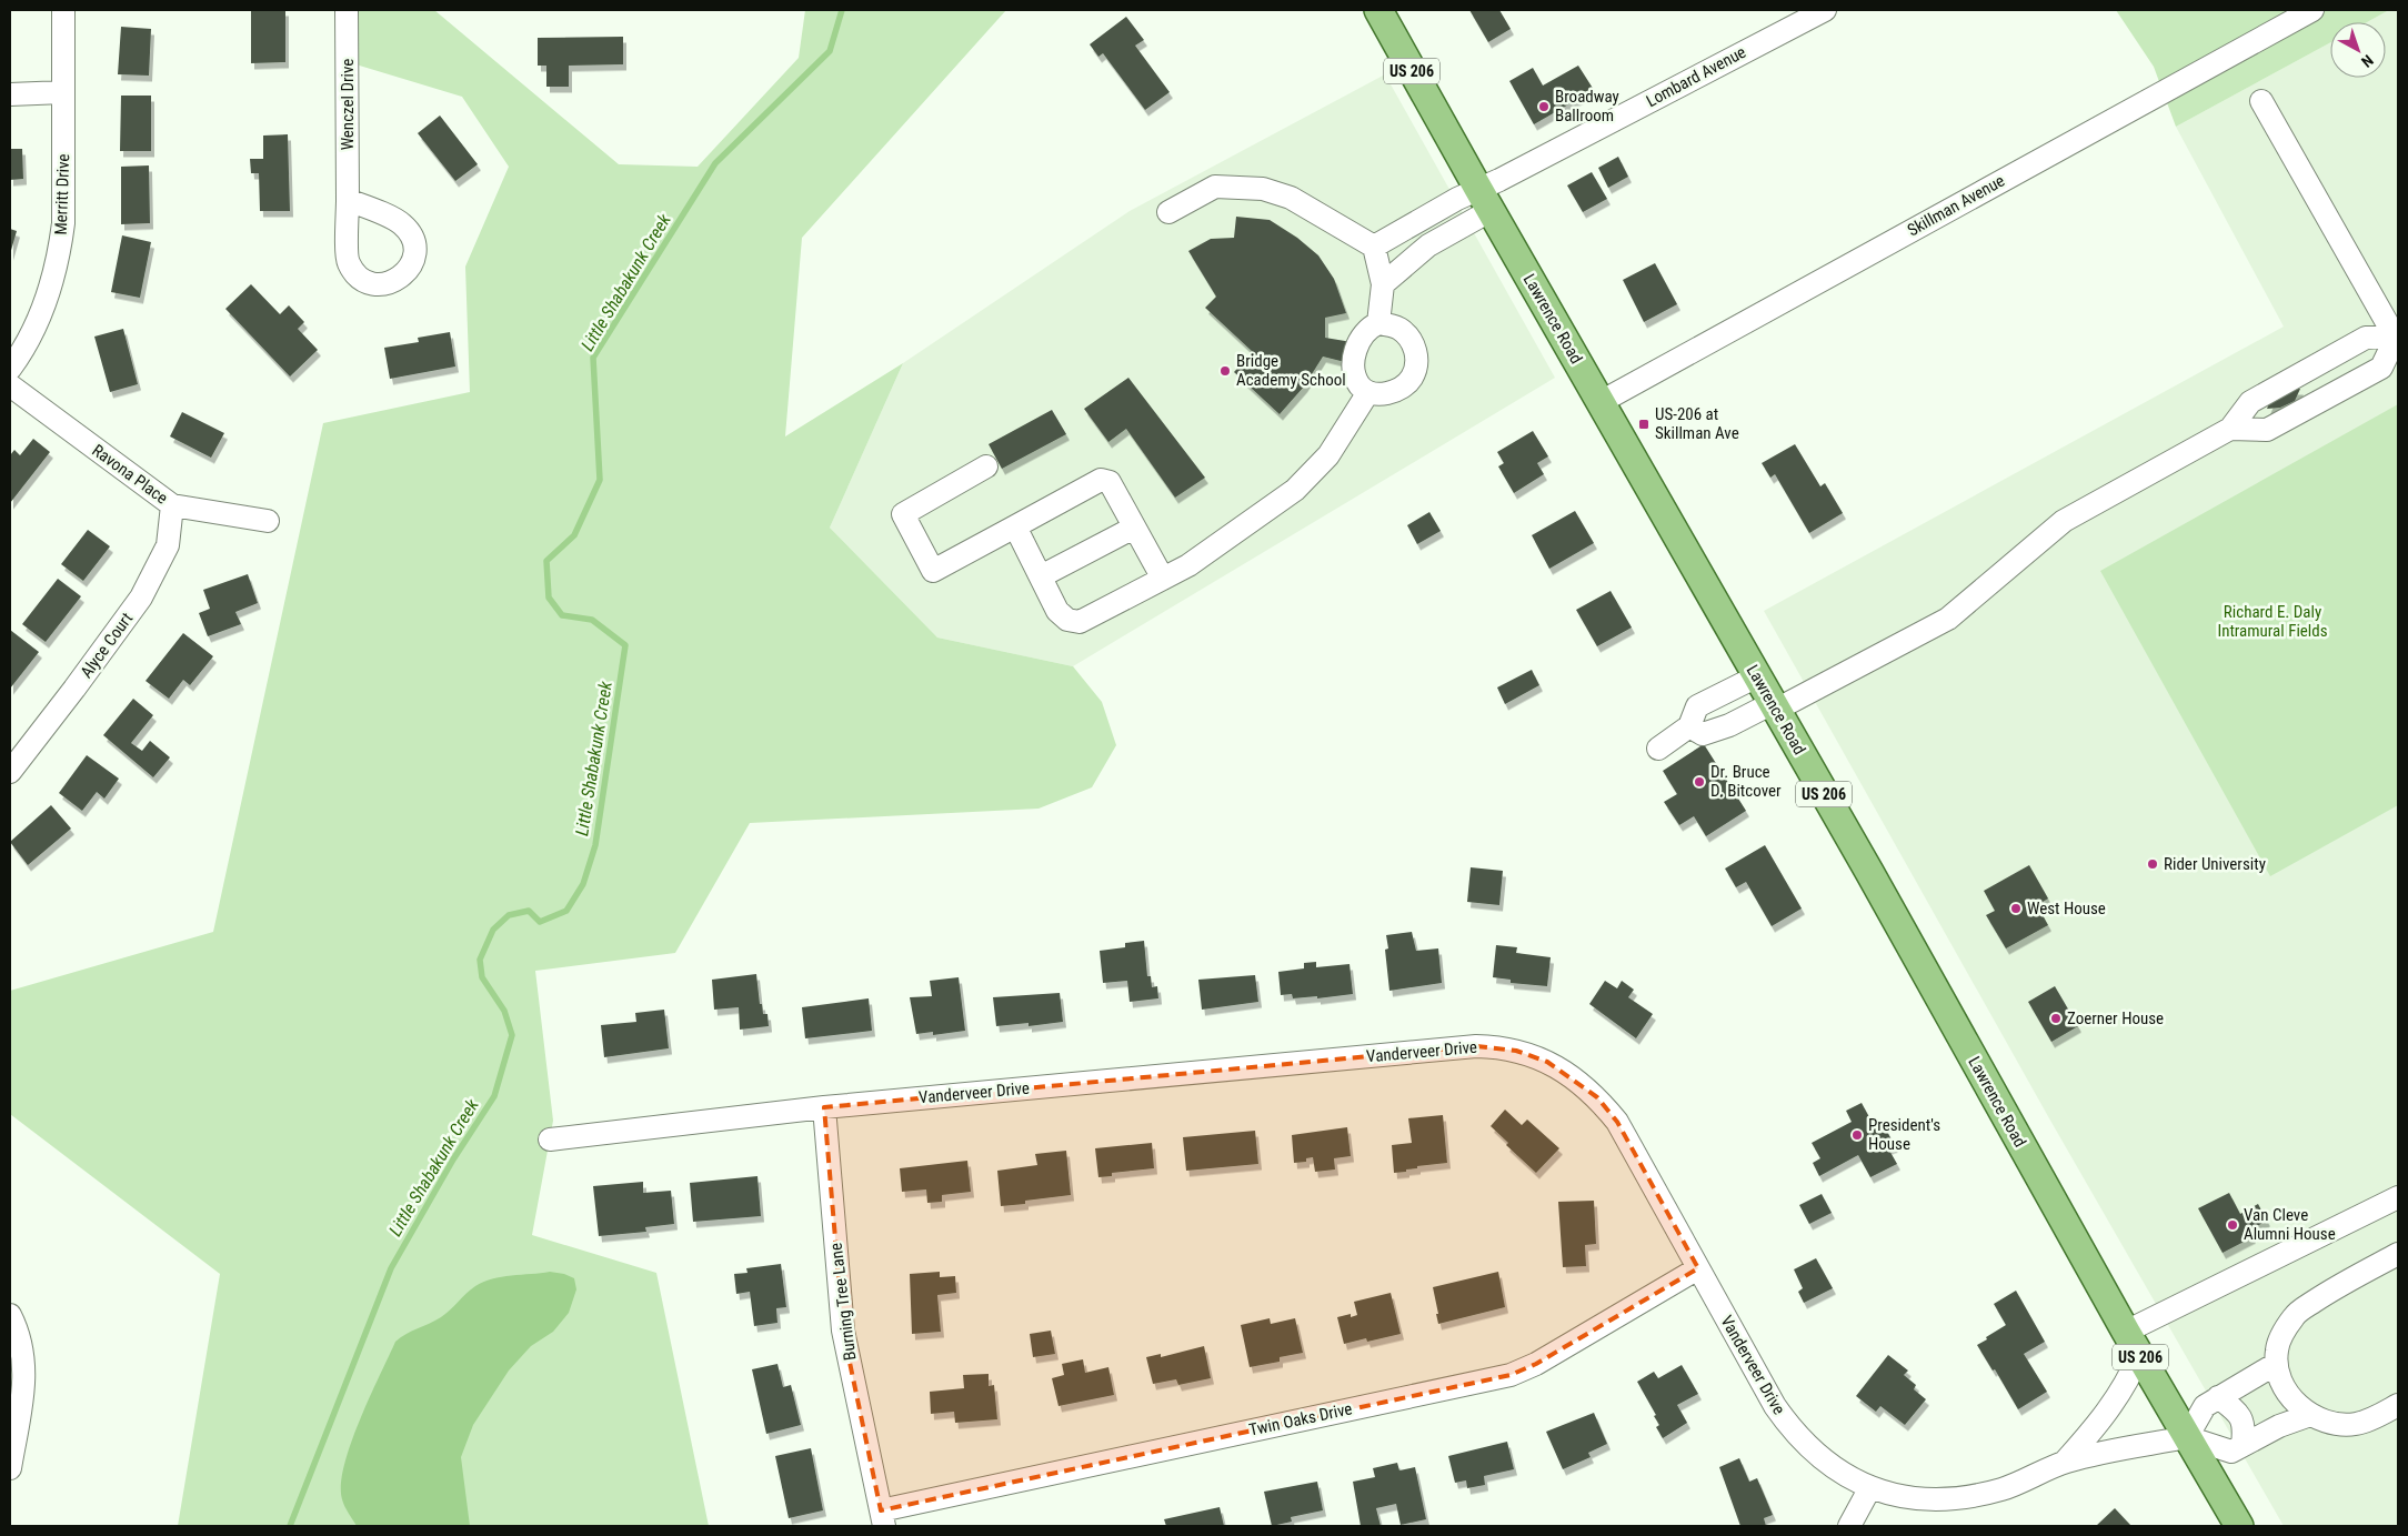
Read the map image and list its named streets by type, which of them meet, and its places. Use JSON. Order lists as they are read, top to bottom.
{
  "streets": {
    "main road": ["US 206", "Lawrence Road"],
    "street": [
      "Lombard Avenue",
      "Wenczel Drive",
      "Merritt Drive",
      "Skillman Avenue",
      "Ravona Place",
      "Alyce Court",
      "Vanderveer Drive",
      "Burning Tree Lane",
      "Twin Oaks Drive"
    ]
  },
  "crossings": [
    ["Lombard Avenue", "Lawrence Road"],
    ["Skillman Avenue", "Lawrence Road"],
    ["Lawrence Road", "Vanderveer Drive"],
    ["Ravona Place", "Alyce Court"],
    ["Vanderveer Drive", "Burning Tree Lane"],
    ["Vanderveer Drive", "Twin Oaks Drive"],
    ["Burning Tree Lane", "Twin Oaks Drive"]
  ],
  "water": ["Little Shabakunk Creek"],
  "parks": ["Richard E. Daly Intramural Fields"],
  "places": {
    "other": [
      "Broadway Ballroom",
      "Bridge Academy School",
      "Dr. Bruce D. Bitcover",
      "Rider University",
      "West House",
      "Zoerner House",
      "President's House",
      "Van Cleve Alumni House"
    ],
    "transit": ["US-206 at Skillman Ave"]
  },
  "north": "bottom right"
}
